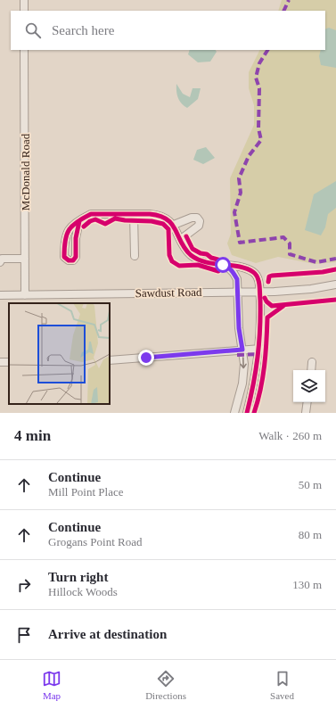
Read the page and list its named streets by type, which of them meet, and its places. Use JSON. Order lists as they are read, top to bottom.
{
  "streets": {
    "street": ["McDonald Road", "Sawdust Road"]
  },
  "crossings": [
    ["McDonald Road", "Sawdust Road"]
  ],
  "page": {
    "search": "Search here",
    "heading": ["4 min", "Walk · 260 m"],
    "list": [
      ["Continue", "Mill Point Place", "50 m"],
      ["Continue", "Grogans Point Road", "80 m"],
      ["Turn right", "Hillock Woods", "130 m"],
      "Arrive at destination"
    ],
    "nav": ["Map", "Directions", "Saved"]
  }
}
